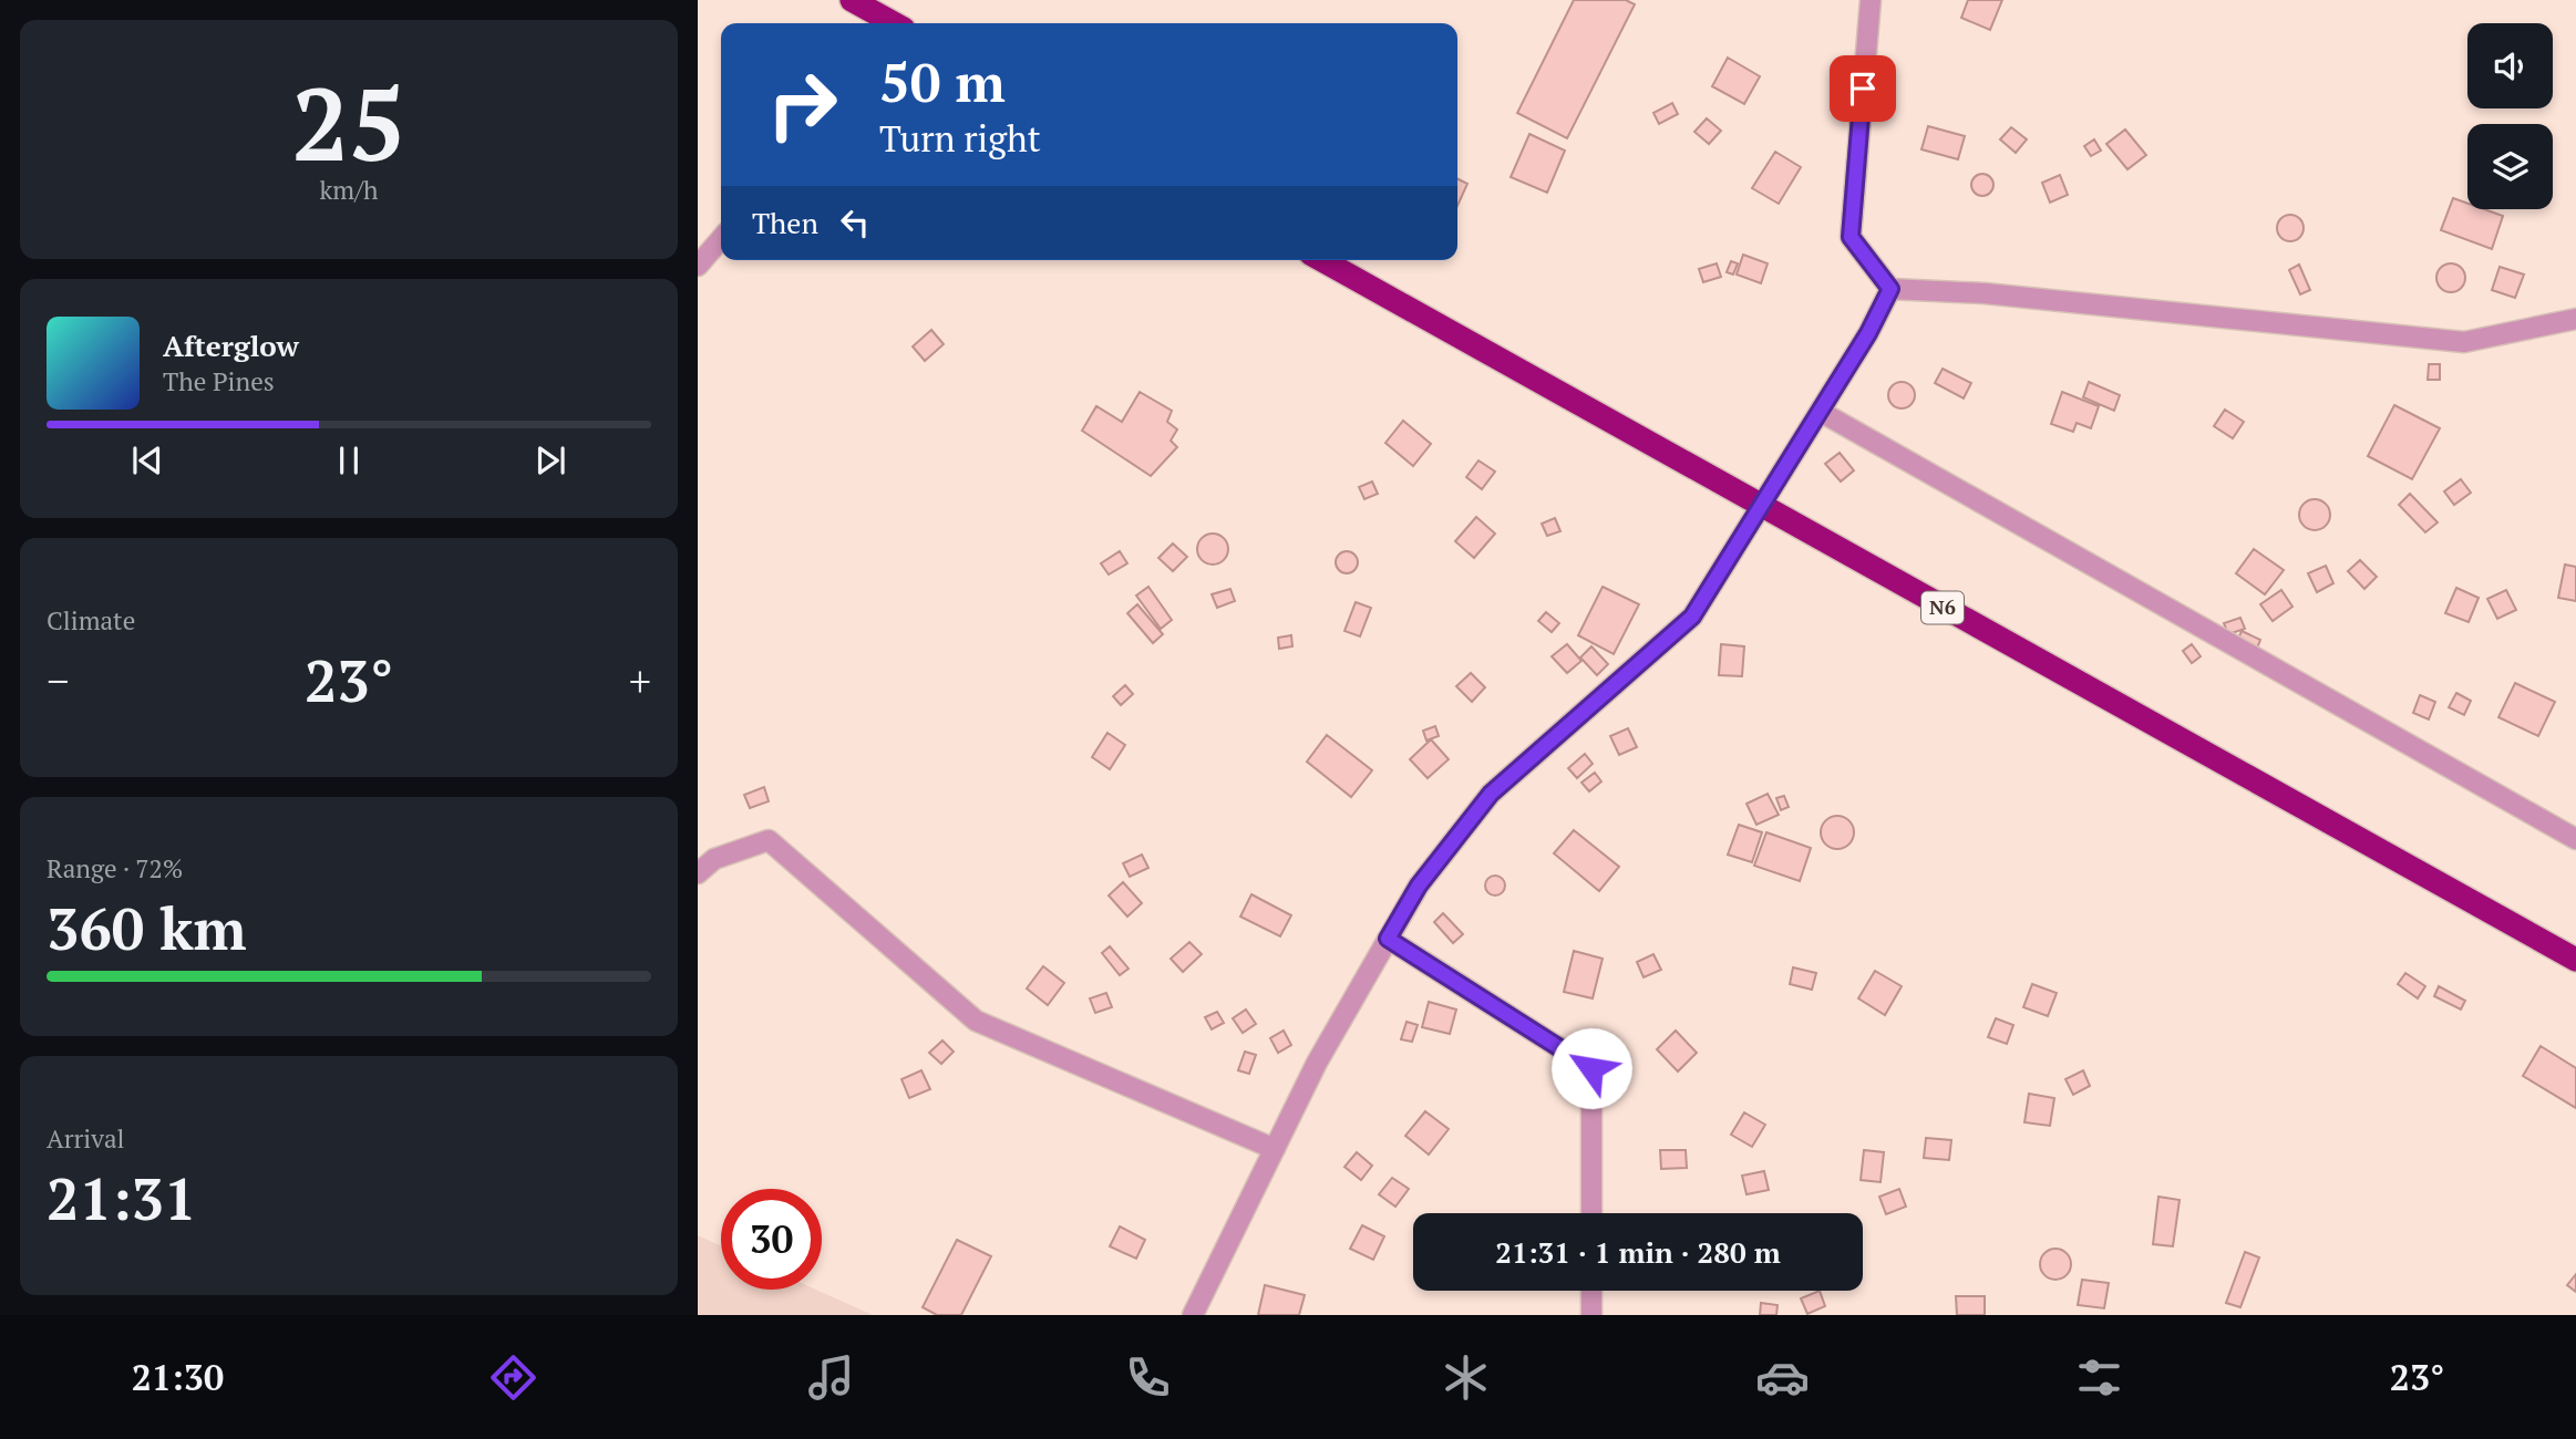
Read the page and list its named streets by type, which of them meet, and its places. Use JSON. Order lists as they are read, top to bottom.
{
  "streets": {
    "highway": ["N6"]
  },
  "page": {
    "tile": [
      ["25", "km/h"],
      "Climate",
      ["Range · 72%", "360 km"],
      ["Arrival", "21:31"]
    ],
    "turn": ["50 m", "Turn right"],
    "then": "Then",
    "song": ["Afterglow", "The Pines"],
    "heat": ["−", "23°", "+"],
    "limit": "30",
    "trip": "21:31 · 1 min · 280 m",
    "tabs": ["21:30", "23°"]
  }
}
